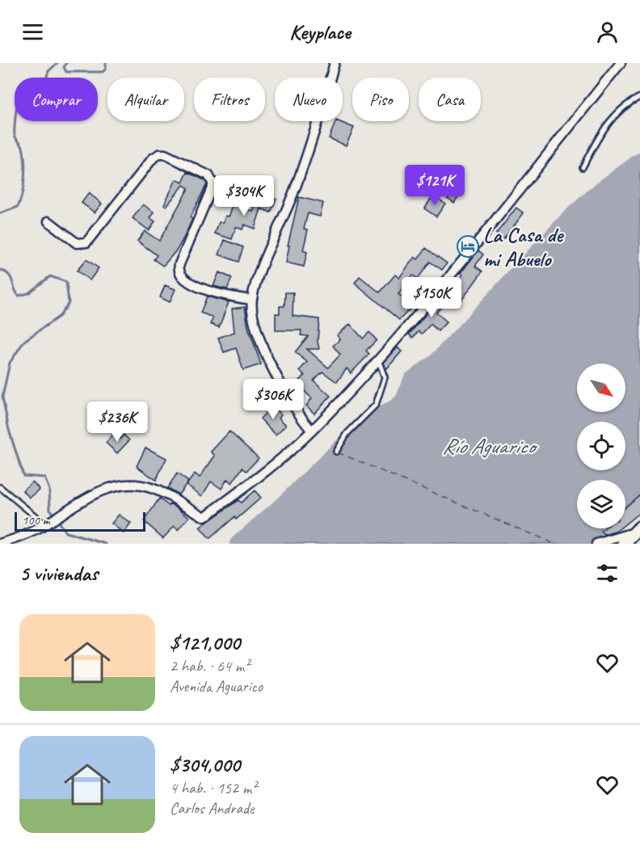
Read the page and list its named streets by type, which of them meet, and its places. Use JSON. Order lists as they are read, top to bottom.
{
  "water": ["Río Aguarico"],
  "places": {
    "hotel": ["La Casa de mi Abuelo"]
  },
  "scale_bar": "100 m",
  "north": "bottom right",
  "page": {
    "header": "Keyplace",
    "chip": [
      "Comprar",
      "Alquilar",
      "Filtros",
      "Nuevo",
      "Piso",
      "Casa"
    ],
    "price": [
      "$121K",
      "$304K",
      "$150K",
      "$306K",
      "$236K"
    ],
    "scale": "100 m",
    "heading": "5 viviendas",
    "list": [
      {
        "name": "$121,000",
        "note": "2 hab. · 64 m² · Avenida Aguarico"
      },
      {
        "name": "$304,000",
        "note": "4 hab. · 152 m² · Carlos Andrade"
      }
    ]
  }
}
